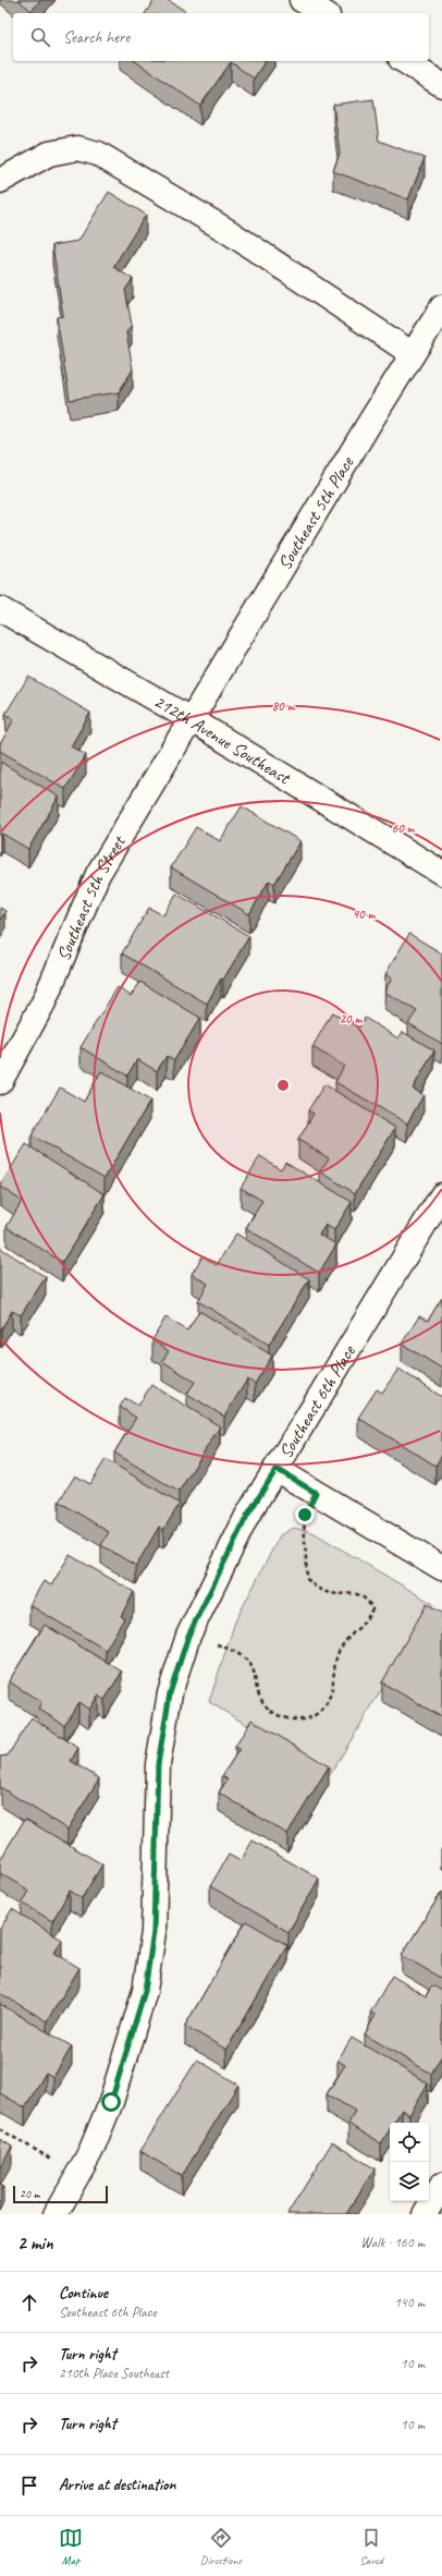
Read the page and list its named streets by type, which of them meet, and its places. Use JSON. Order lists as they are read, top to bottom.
{
  "streets": {
    "street": [
      "Southeast 5th Place",
      "212th Avenue Southeast",
      "Southeast 5th Street",
      "Southeast 6th Place"
    ]
  },
  "crossings": [
    ["Southeast 5th Place", "212th Avenue Southeast"],
    ["Southeast 5th Place", "Southeast 5th Street"],
    ["212th Avenue Southeast", "Southeast 5th Street"]
  ],
  "scale_bar": "20 m",
  "page": {
    "search": "Search here",
    "scale": "20 m",
    "heading": ["2 min", "Walk · 160 m"],
    "list": [
      ["Continue", "Southeast 6th Place", "140 m"],
      ["Turn right", "210th Place Southeast", "10 m"],
      ["Turn right", "10 m"],
      "Arrive at destination"
    ],
    "nav": ["Map", "Directions", "Saved"]
  },
  "rings": [
    "80 m",
    "60 m",
    "40 m",
    "20 m"
  ]
}
